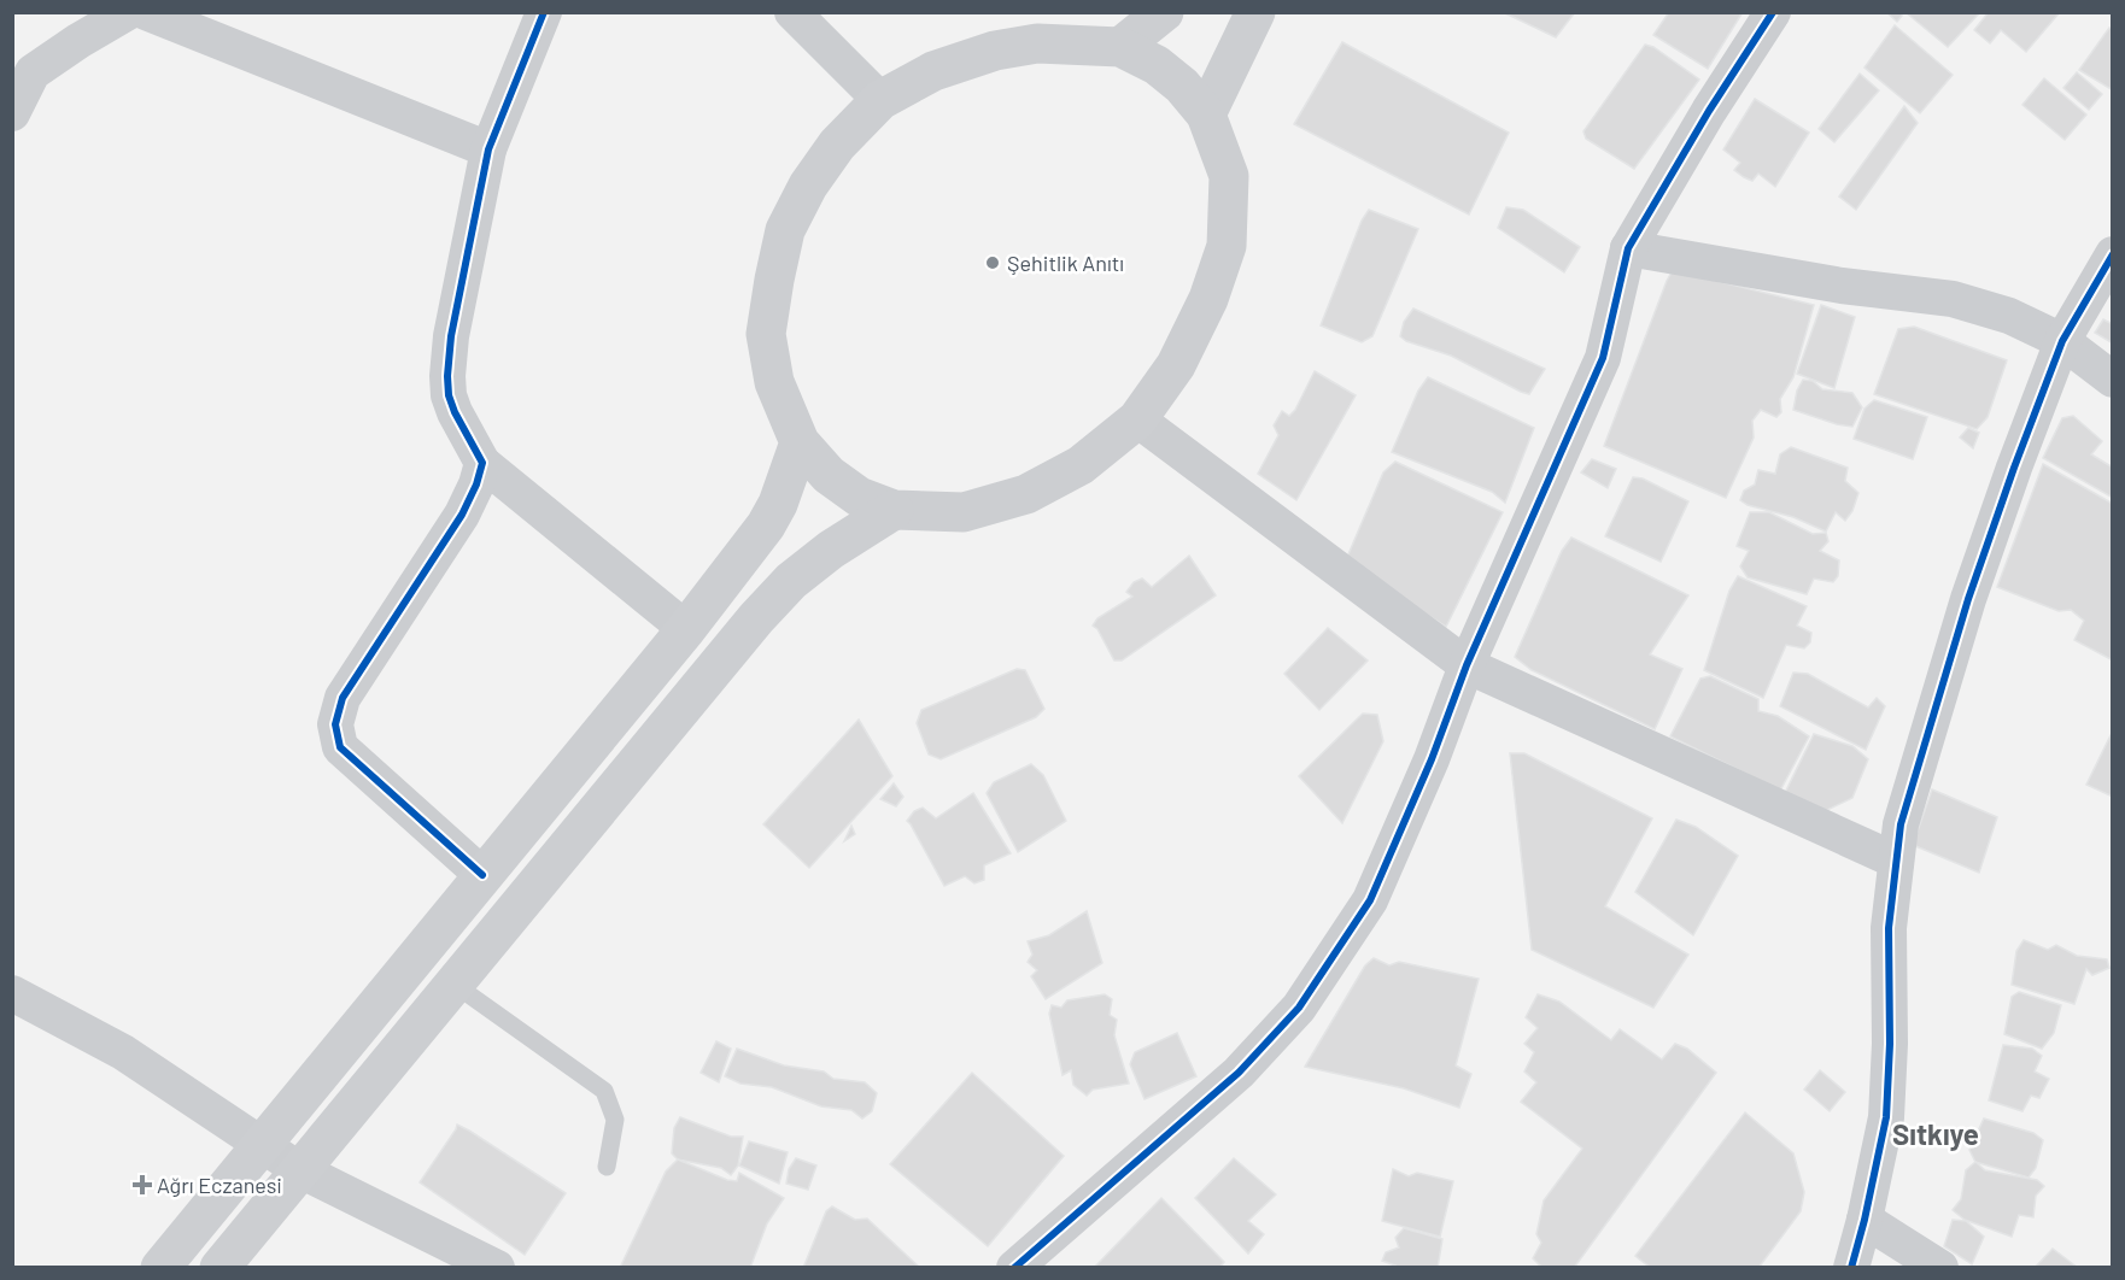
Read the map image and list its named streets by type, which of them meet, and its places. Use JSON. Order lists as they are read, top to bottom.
{
  "districts": ["Sıtkıye"],
  "places": {
    "other": ["Şehitlik Anıtı"],
    "health": ["Ağrı Eczanesi"]
  }
}
